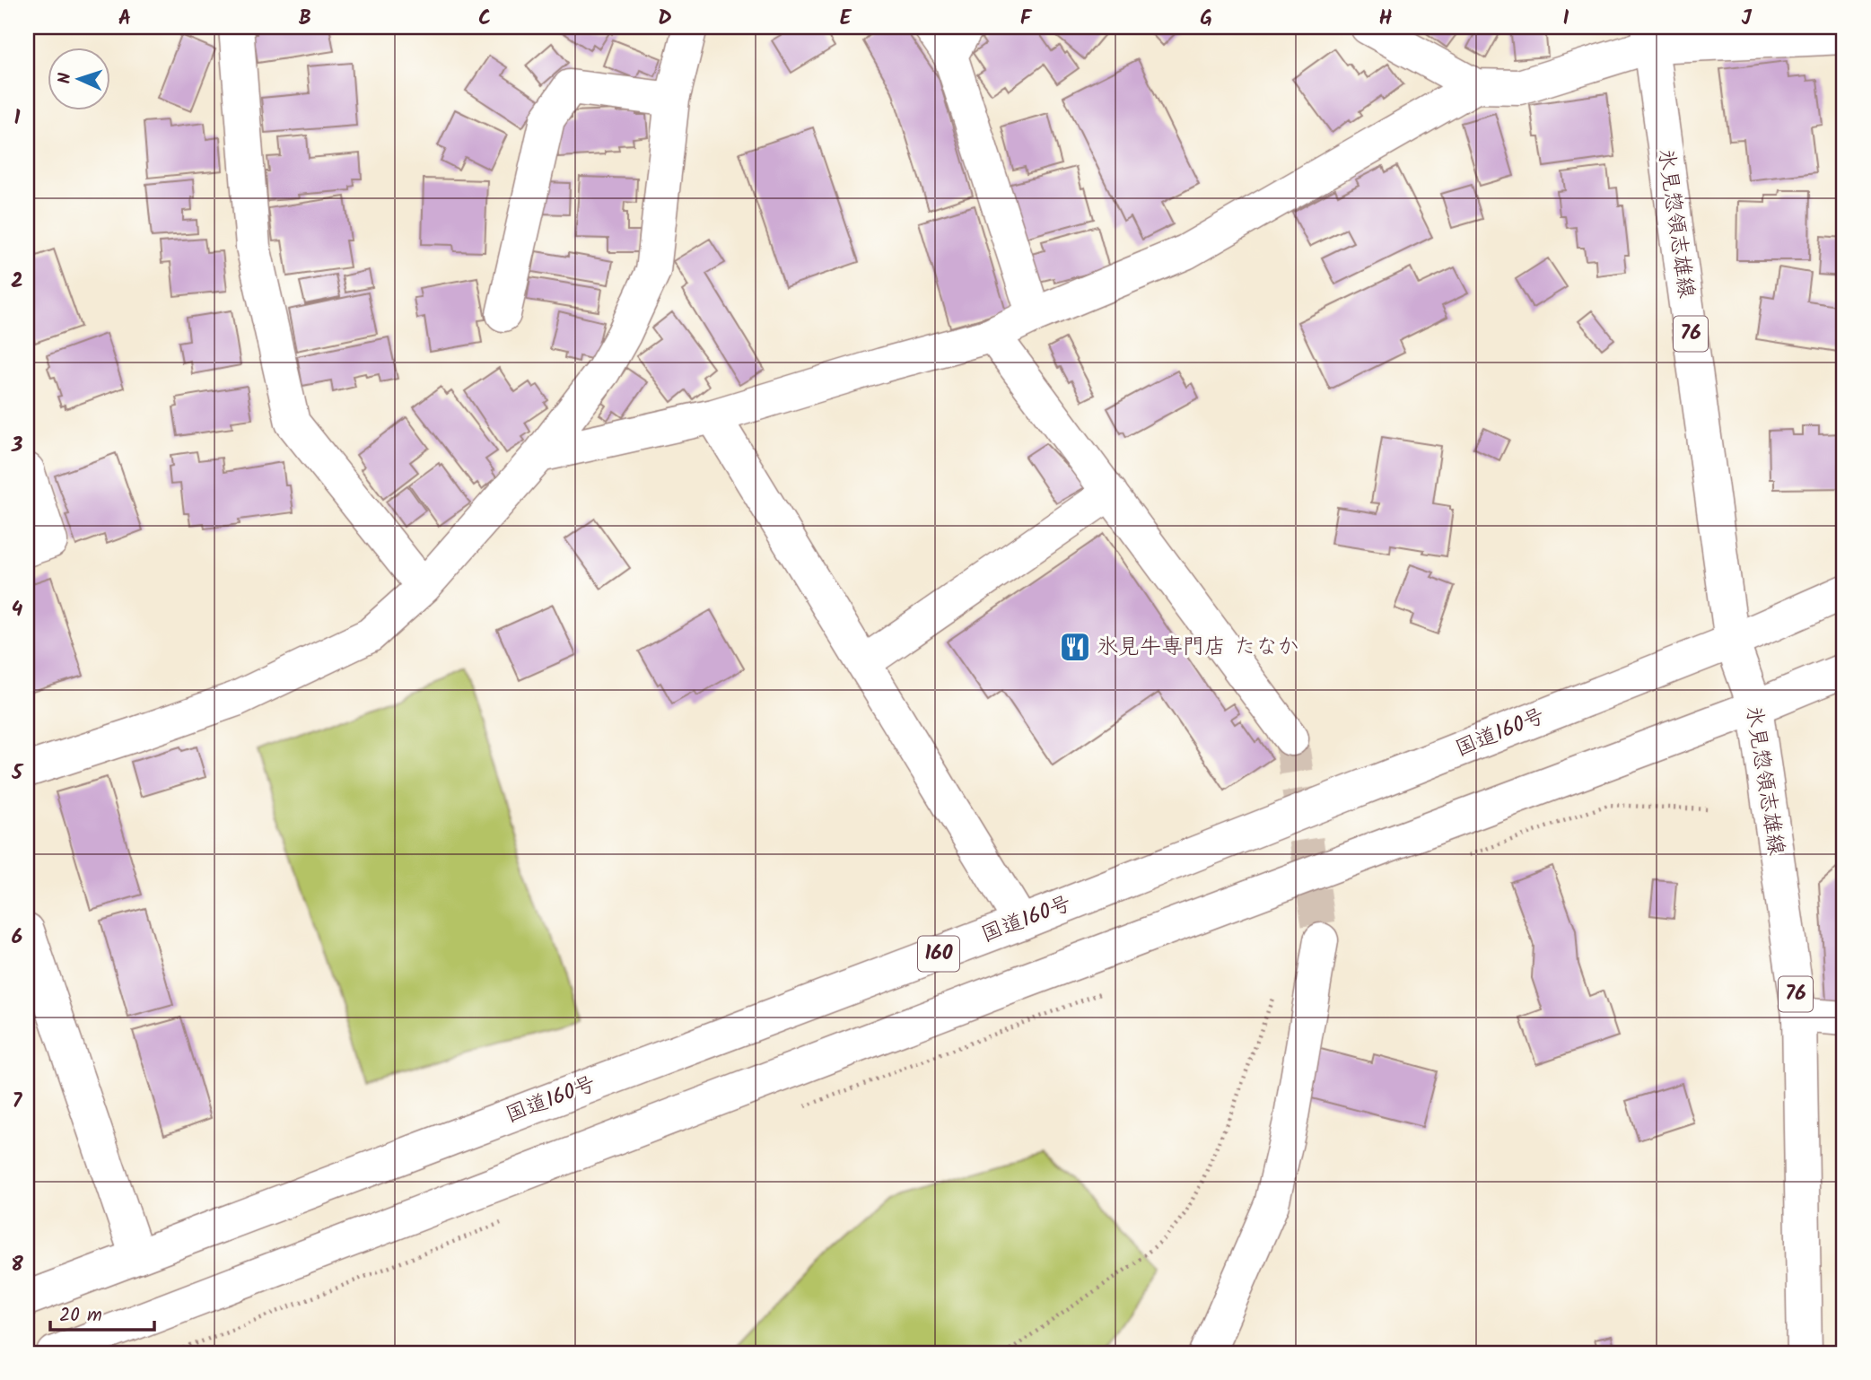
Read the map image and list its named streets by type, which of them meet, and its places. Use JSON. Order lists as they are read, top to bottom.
{
  "streets": {
    "main road": [
      "氷見惣領志雄線",
      "76",
      "国道160号",
      "160"
    ]
  },
  "crossings": [
    ["氷見惣領志雄線", "国道160号"],
    ["氷見惣領志雄線", "160"]
  ],
  "places": {
    "restaurant": ["氷見牛専門店 たなか"]
  },
  "scale_bar": "20 m",
  "north": "left",
  "grid": {
    "columns": [
      "A",
      "B",
      "C",
      "D",
      "E",
      "F",
      "G",
      "H",
      "I",
      "J"
    ],
    "rows": [
      "1",
      "2",
      "3",
      "4",
      "5",
      "6",
      "7",
      "8"
    ]
  }
}
